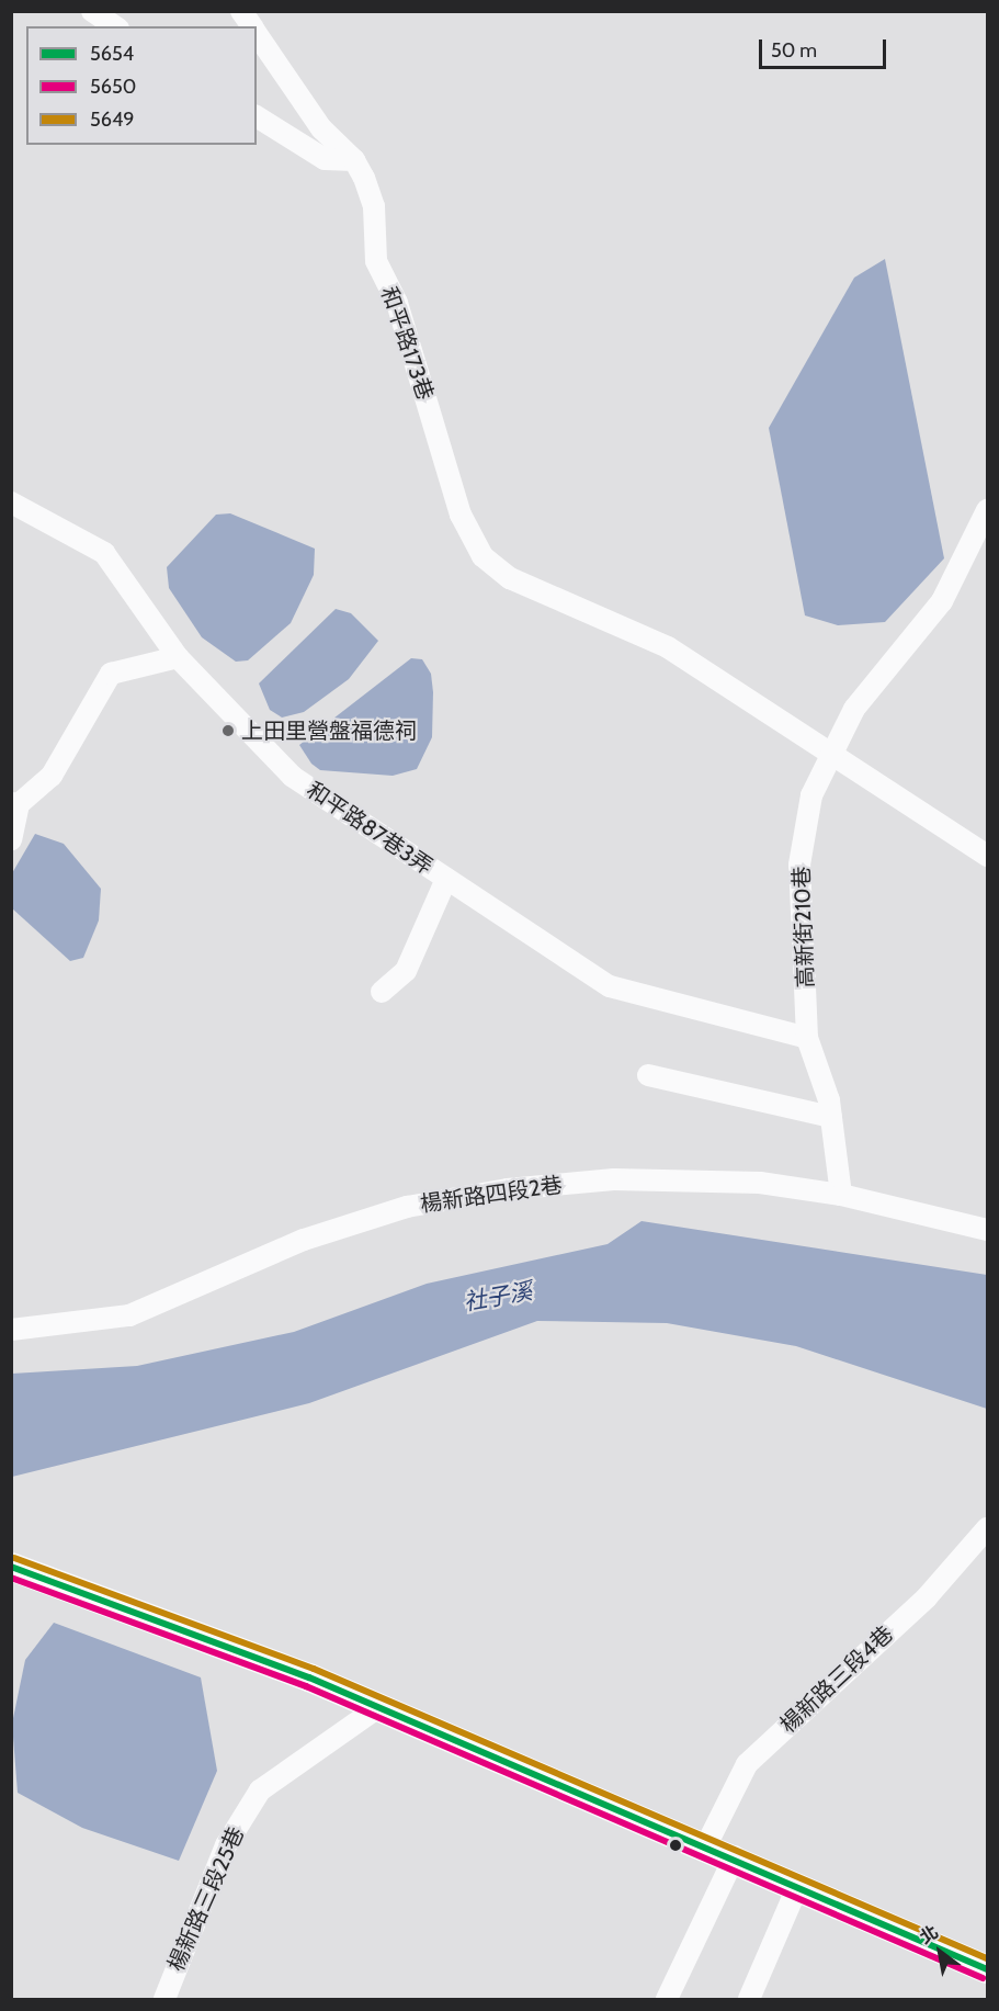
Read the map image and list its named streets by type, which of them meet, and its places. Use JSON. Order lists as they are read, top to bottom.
{
  "streets": {
    "street": [
      "和平路173巷",
      "和平路87巷3弄",
      "高新街210巷",
      "楊新路四段2巷",
      "楊新路三段4巷",
      "楊新路三段25巷"
    ]
  },
  "crossings": [
    ["和平路173巷", "高新街210巷"],
    ["和平路87巷3弄", "高新街210巷"],
    ["高新街210巷", "楊新路四段2巷"]
  ],
  "water": ["社子溪"],
  "places": ["上田里營盤福德祠"],
  "lines": ["transit line 5649", "transit line 5654", "transit line 5650"],
  "legend": ["5654", "5650", "5649"],
  "scale_bar": "50 m",
  "north": "top left"
}
